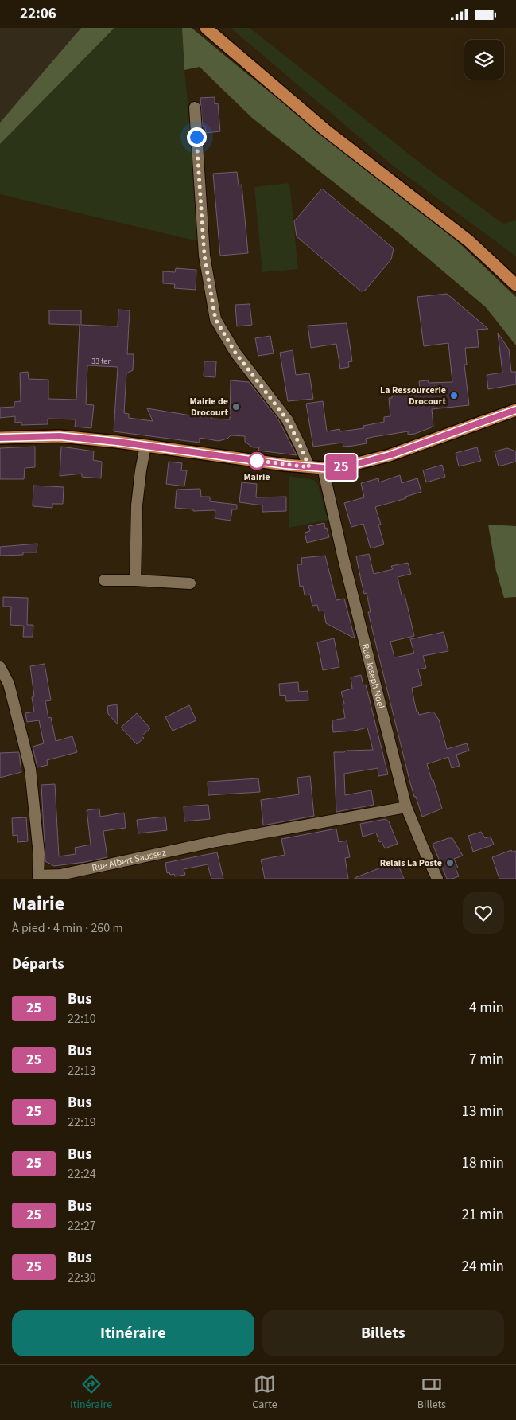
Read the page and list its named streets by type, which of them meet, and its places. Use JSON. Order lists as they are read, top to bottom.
{
  "streets": {
    "street": ["Rue Joseph Noel", "Rue Albert Saussez"]
  },
  "crossings": [
    ["Rue Joseph Noel", "Rue Albert Saussez"]
  ],
  "places": [
    "La Ressourcerie Drocourt",
    "Mairie de Drocourt",
    "Mairie",
    "Relais La Poste"
  ],
  "lines": ["bus line 25"],
  "house_numbers": ["33 ter"],
  "page": {
    "status": "22:06",
    "on_map": "25",
    "heading": [
      ["Mairie", "À pied · 4 min · 260 m"],
      "Départs"
    ],
    "list": [
      {
        "mark": "25",
        "name": "Bus",
        "note": "22:10",
        "value": "4 min"
      },
      {
        "mark": "25",
        "name": "Bus",
        "note": "22:13",
        "value": "7 min"
      },
      {
        "mark": "25",
        "name": "Bus",
        "note": "22:19",
        "value": "13 min"
      },
      {
        "mark": "25",
        "name": "Bus",
        "note": "22:24",
        "value": "18 min"
      },
      {
        "mark": "25",
        "name": "Bus",
        "note": "22:27",
        "value": "21 min"
      },
      {
        "mark": "25",
        "name": "Bus",
        "note": "22:30",
        "value": "24 min"
      }
    ],
    "buttons": ["Itinéraire", "Billets"],
    "tabs": ["Itinéraire", "Carte", "Billets"]
  }
}
